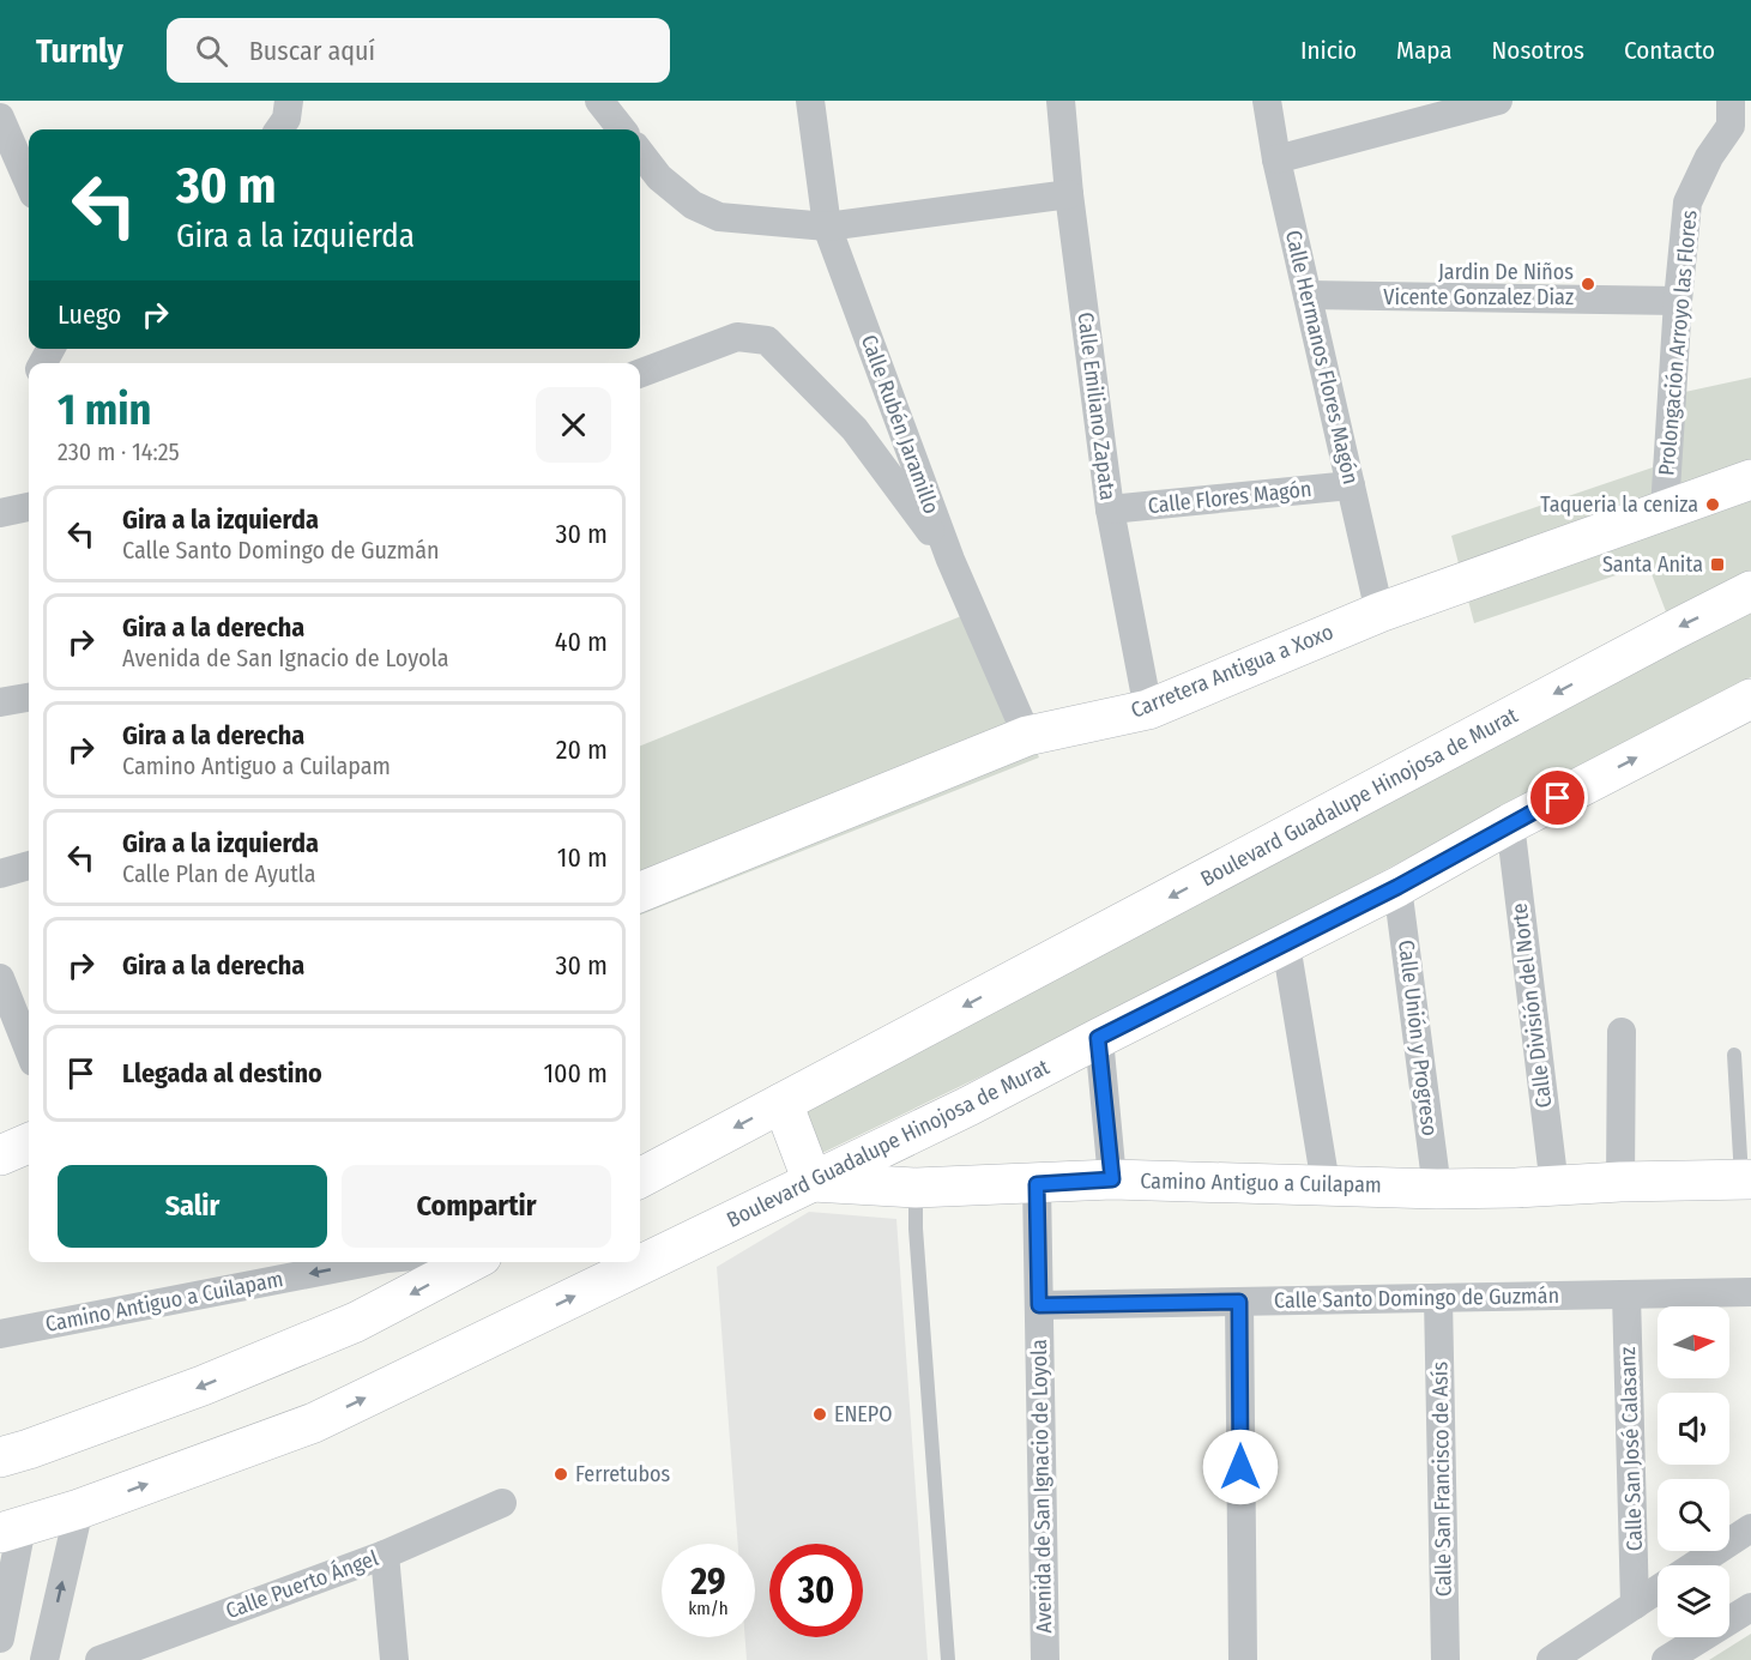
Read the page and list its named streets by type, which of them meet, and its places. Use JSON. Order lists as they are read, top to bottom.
{
  "streets": {
    "main road": ["Carretera Antigua a Xoxo", "Boulevard Guadalupe Hinojosa de Murat", "Camino Antiguo a Cuilapam"],
    "street": [
      "Prolongación Arroyo las Flores",
      "Calle Hermanos Flores Magón",
      "Calle Emiliano Zapata",
      "Calle Rubén Jaramillo",
      "Calle Flores Magón",
      "Calle División del Norte",
      "Calle Unión y Progreso",
      "Calle Santo Domingo de Guzmán",
      "Calle San José Calasanz",
      "Calle San Francisco de Asís",
      "Avenida de San Ignacio de Loyola",
      "Calle Puerto Ángel"
    ]
  },
  "crossings": [
    ["Prolongación Arroyo las Flores", "Carretera Antigua a Xoxo"],
    ["Calle Hermanos Flores Magón", "Calle Flores Magón"],
    ["Calle Hermanos Flores Magón", "Carretera Antigua a Xoxo"],
    ["Calle Emiliano Zapata", "Calle Flores Magón"],
    ["Calle Emiliano Zapata", "Carretera Antigua a Xoxo"],
    ["Calle Rubén Jaramillo", "Carretera Antigua a Xoxo"],
    ["Boulevard Guadalupe Hinojosa de Murat", "Calle División del Norte"],
    ["Boulevard Guadalupe Hinojosa de Murat", "Calle Unión y Progreso"],
    ["Boulevard Guadalupe Hinojosa de Murat", "Camino Antiguo a Cuilapam"],
    ["Calle División del Norte", "Camino Antiguo a Cuilapam"],
    ["Calle Unión y Progreso", "Camino Antiguo a Cuilapam"],
    ["Camino Antiguo a Cuilapam", "Avenida de San Ignacio de Loyola"],
    ["Calle Santo Domingo de Guzmán", "Calle San José Calasanz"],
    ["Calle Santo Domingo de Guzmán", "Calle San Francisco de Asís"],
    ["Calle Santo Domingo de Guzmán", "Avenida de San Ignacio de Loyola"]
  ],
  "places": {
    "other": [
      "Jardin De Niños Vicente Gonzalez Diaz",
      "Taqueria la ceniza",
      "ENEPO",
      "Ferretubos"
    ],
    "transit": ["Santa Anita"]
  },
  "north": "right",
  "page": {
    "header": "Turnly",
    "search": "Buscar aquí",
    "nav": [
      "Inicio",
      "Mapa",
      "Nosotros",
      "Contacto"
    ],
    "turn": ["30 m", "Gira a la izquierda"],
    "then": "Luego",
    "heading": ["1 min", "230 m · 14:25"],
    "list": [
      {
        "name": "Gira a la izquierda",
        "note": "Calle Santo Domingo de Guzmán",
        "value": "30 m"
      },
      {
        "name": "Gira a la derecha",
        "note": "Avenida de San Ignacio de Loyola",
        "value": "40 m"
      },
      {
        "name": "Gira a la derecha",
        "note": "Camino Antiguo a Cuilapam",
        "value": "20 m"
      },
      {
        "name": "Gira a la izquierda",
        "note": "Calle Plan de Ayutla",
        "value": "10 m"
      },
      {
        "name": "Gira a la derecha",
        "value": "30 m"
      },
      {
        "name": "Llegada al destino",
        "value": "100 m"
      }
    ],
    "buttons": ["Salir", "Compartir"],
    "speed": "29 km/h",
    "limit": "30"
  }
}
